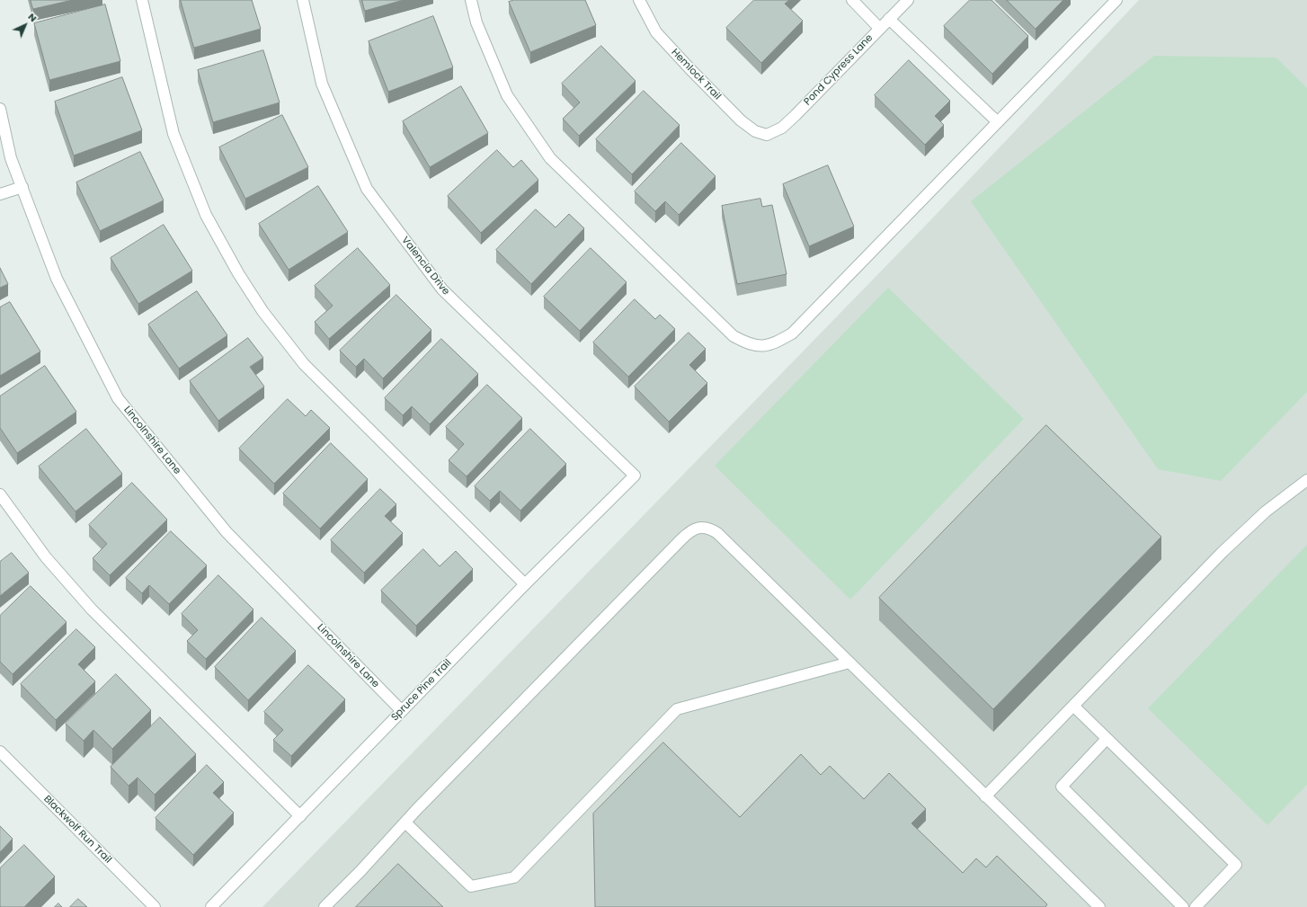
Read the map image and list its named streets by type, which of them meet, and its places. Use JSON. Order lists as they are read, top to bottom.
{
  "streets": {
    "street": [
      "Pond Cypress Lane",
      "Hemlock Trail",
      "Valencia Drive",
      "Lincolnshire Lane",
      "Spruce Pine Trail",
      "Blackwolf Run Trail"
    ]
  },
  "crossings": [
    ["Pond Cypress Lane", "Hemlock Trail"],
    ["Valencia Drive", "Spruce Pine Trail"],
    ["Lincolnshire Lane", "Spruce Pine Trail"]
  ],
  "north": "top right"
}
